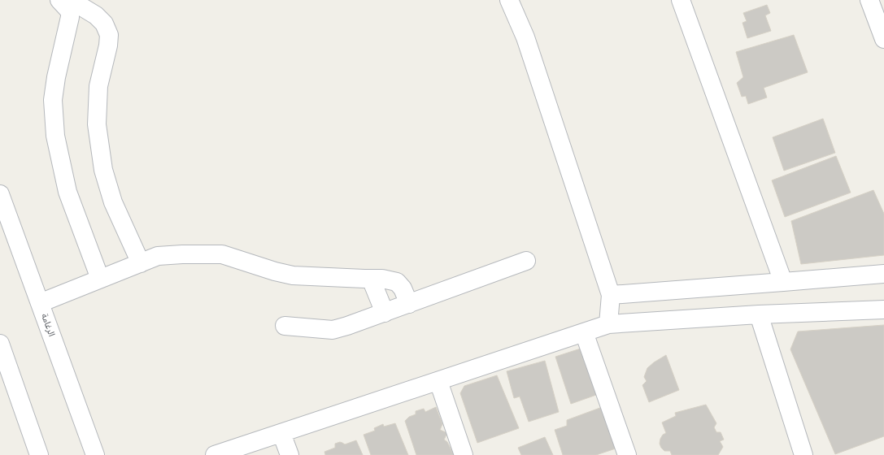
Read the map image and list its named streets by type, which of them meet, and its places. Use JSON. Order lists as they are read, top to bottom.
{
  "streets": {
    "street": ["الرغامة"]
  }
}
